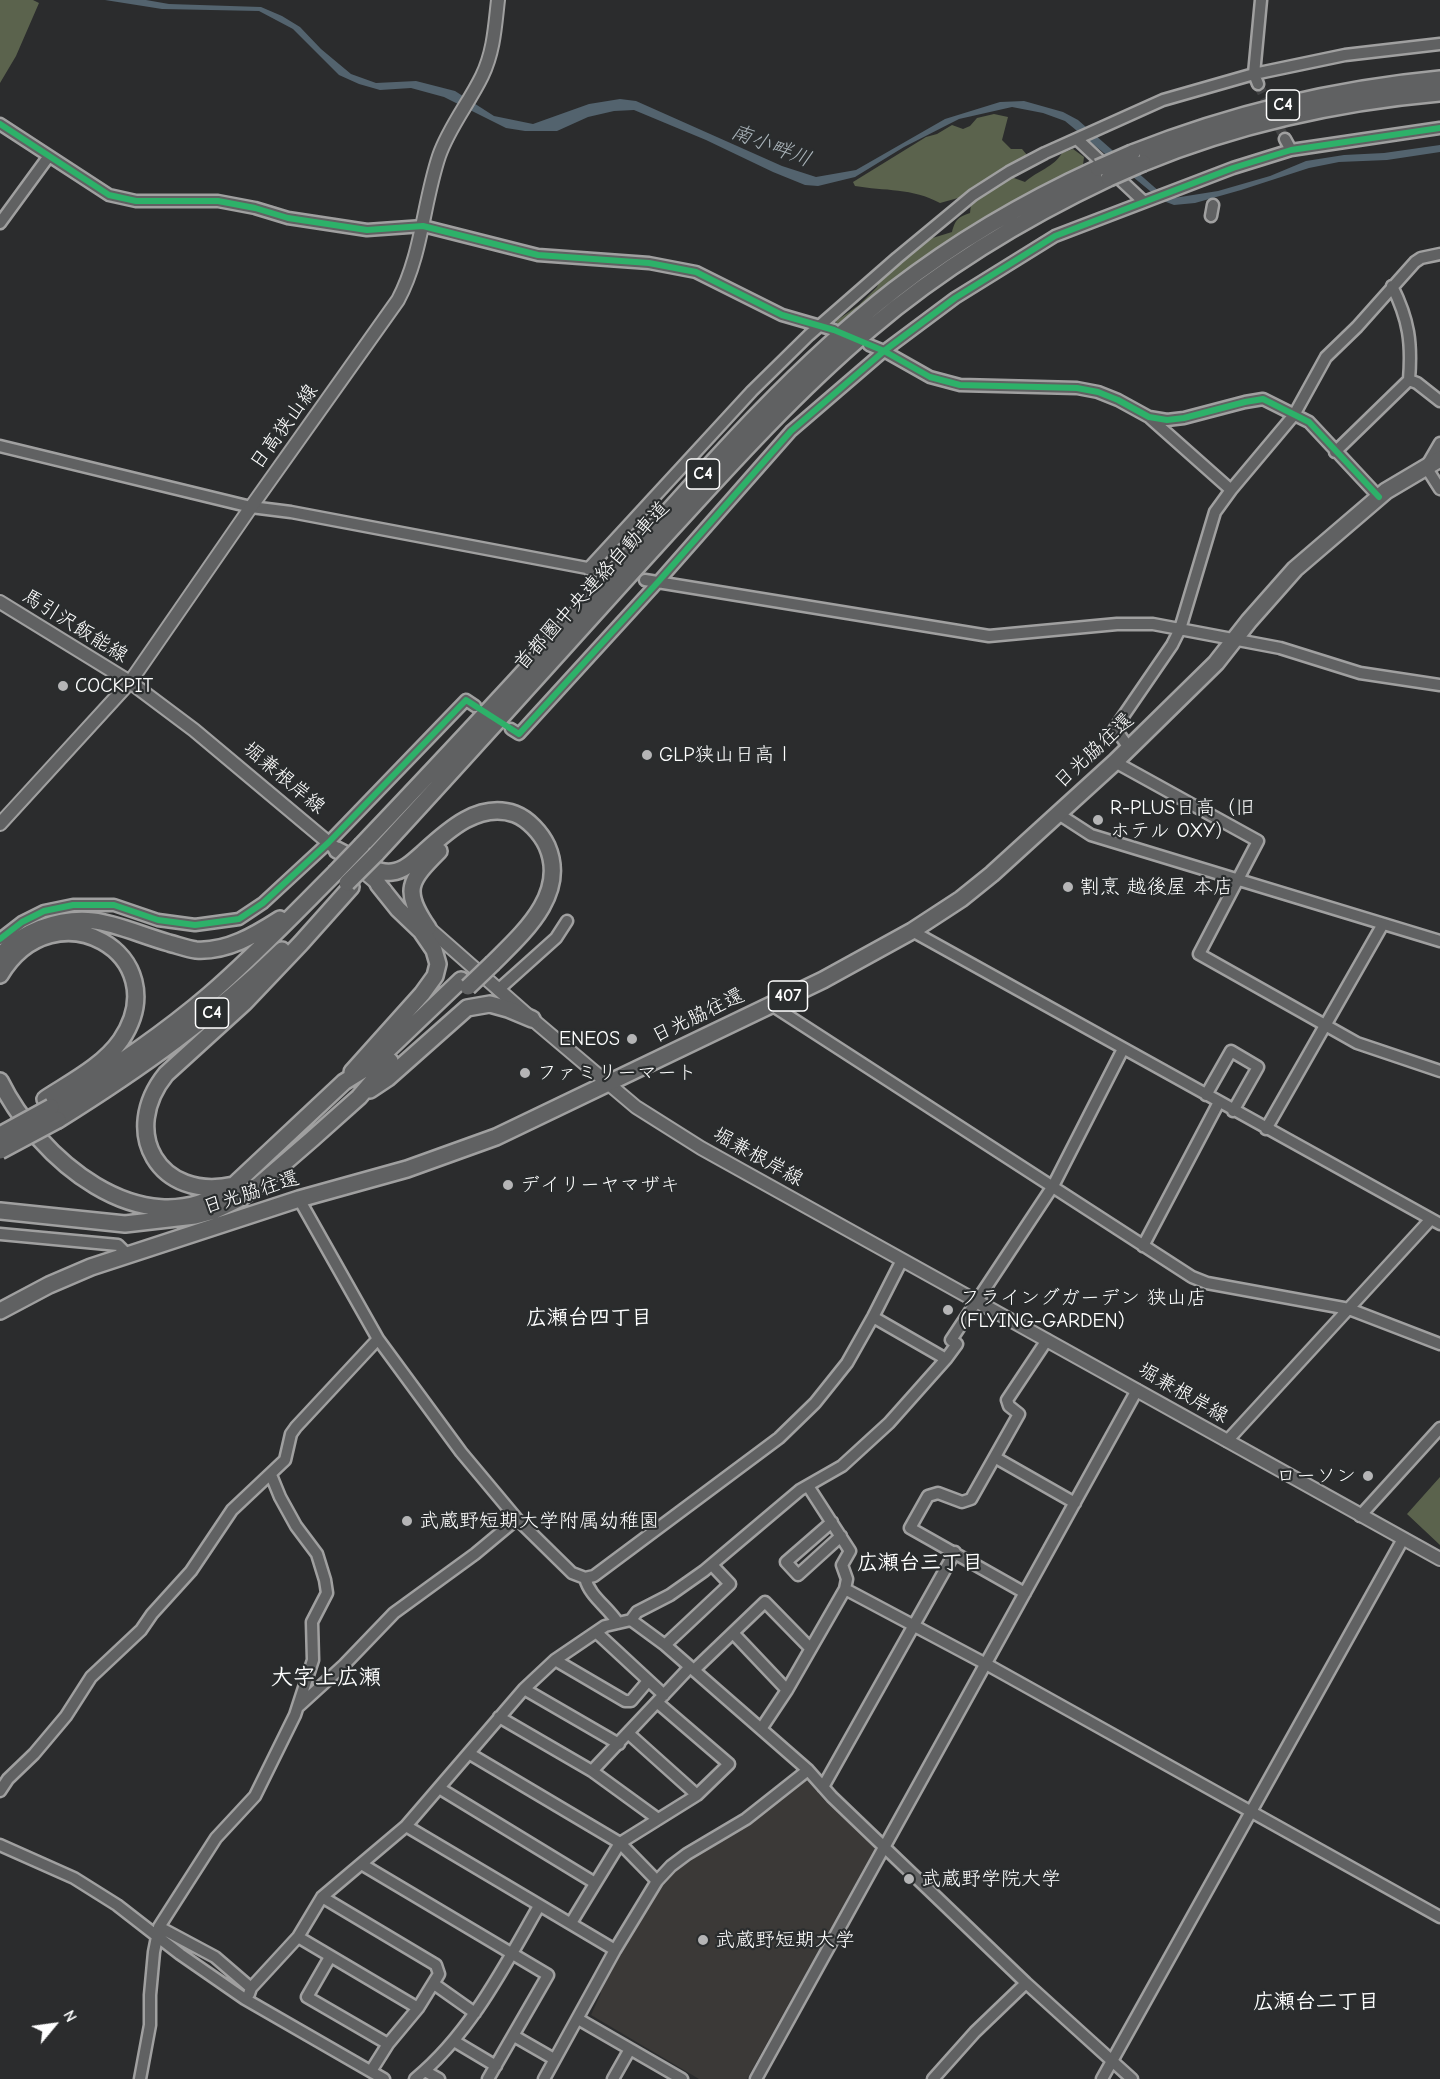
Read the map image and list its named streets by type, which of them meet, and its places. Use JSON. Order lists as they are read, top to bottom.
{
  "streets": {
    "highway": [
      "C4",
      "首都圏中央連絡自動車道",
      "日光脇往還",
      "407"
    ],
    "main road": ["日高狭山線", "馬引沢飯能線", "堀兼根岸線"]
  },
  "crossings": [
    ["日高狭山線", "馬引沢飯能線"],
    ["日高狭山線", "堀兼根岸線"],
    ["馬引沢飯能線", "堀兼根岸線"],
    ["日光脇往還", "堀兼根岸線"]
  ],
  "districts": [
    "広瀬台四丁目",
    "広瀬台三丁目",
    "大字上広瀬",
    "広瀬台二丁目"
  ],
  "water": ["南小畔川"],
  "places": [
    "COCKPIT",
    "GLP狭山日高Ⅰ",
    "R-PLUS日高（旧 ホテル OXY）",
    "割烹 越後屋 本店",
    "ENEOS",
    "ファミリーマート",
    "デイリーヤマザキ",
    "フライングガーデン 狭山店 (FLYING-GARDEN)",
    "ローソン",
    "武蔵野短期大学附属幼稚園",
    "武蔵野学院大学",
    "武蔵野短期大学"
  ],
  "north": "top right"
}
